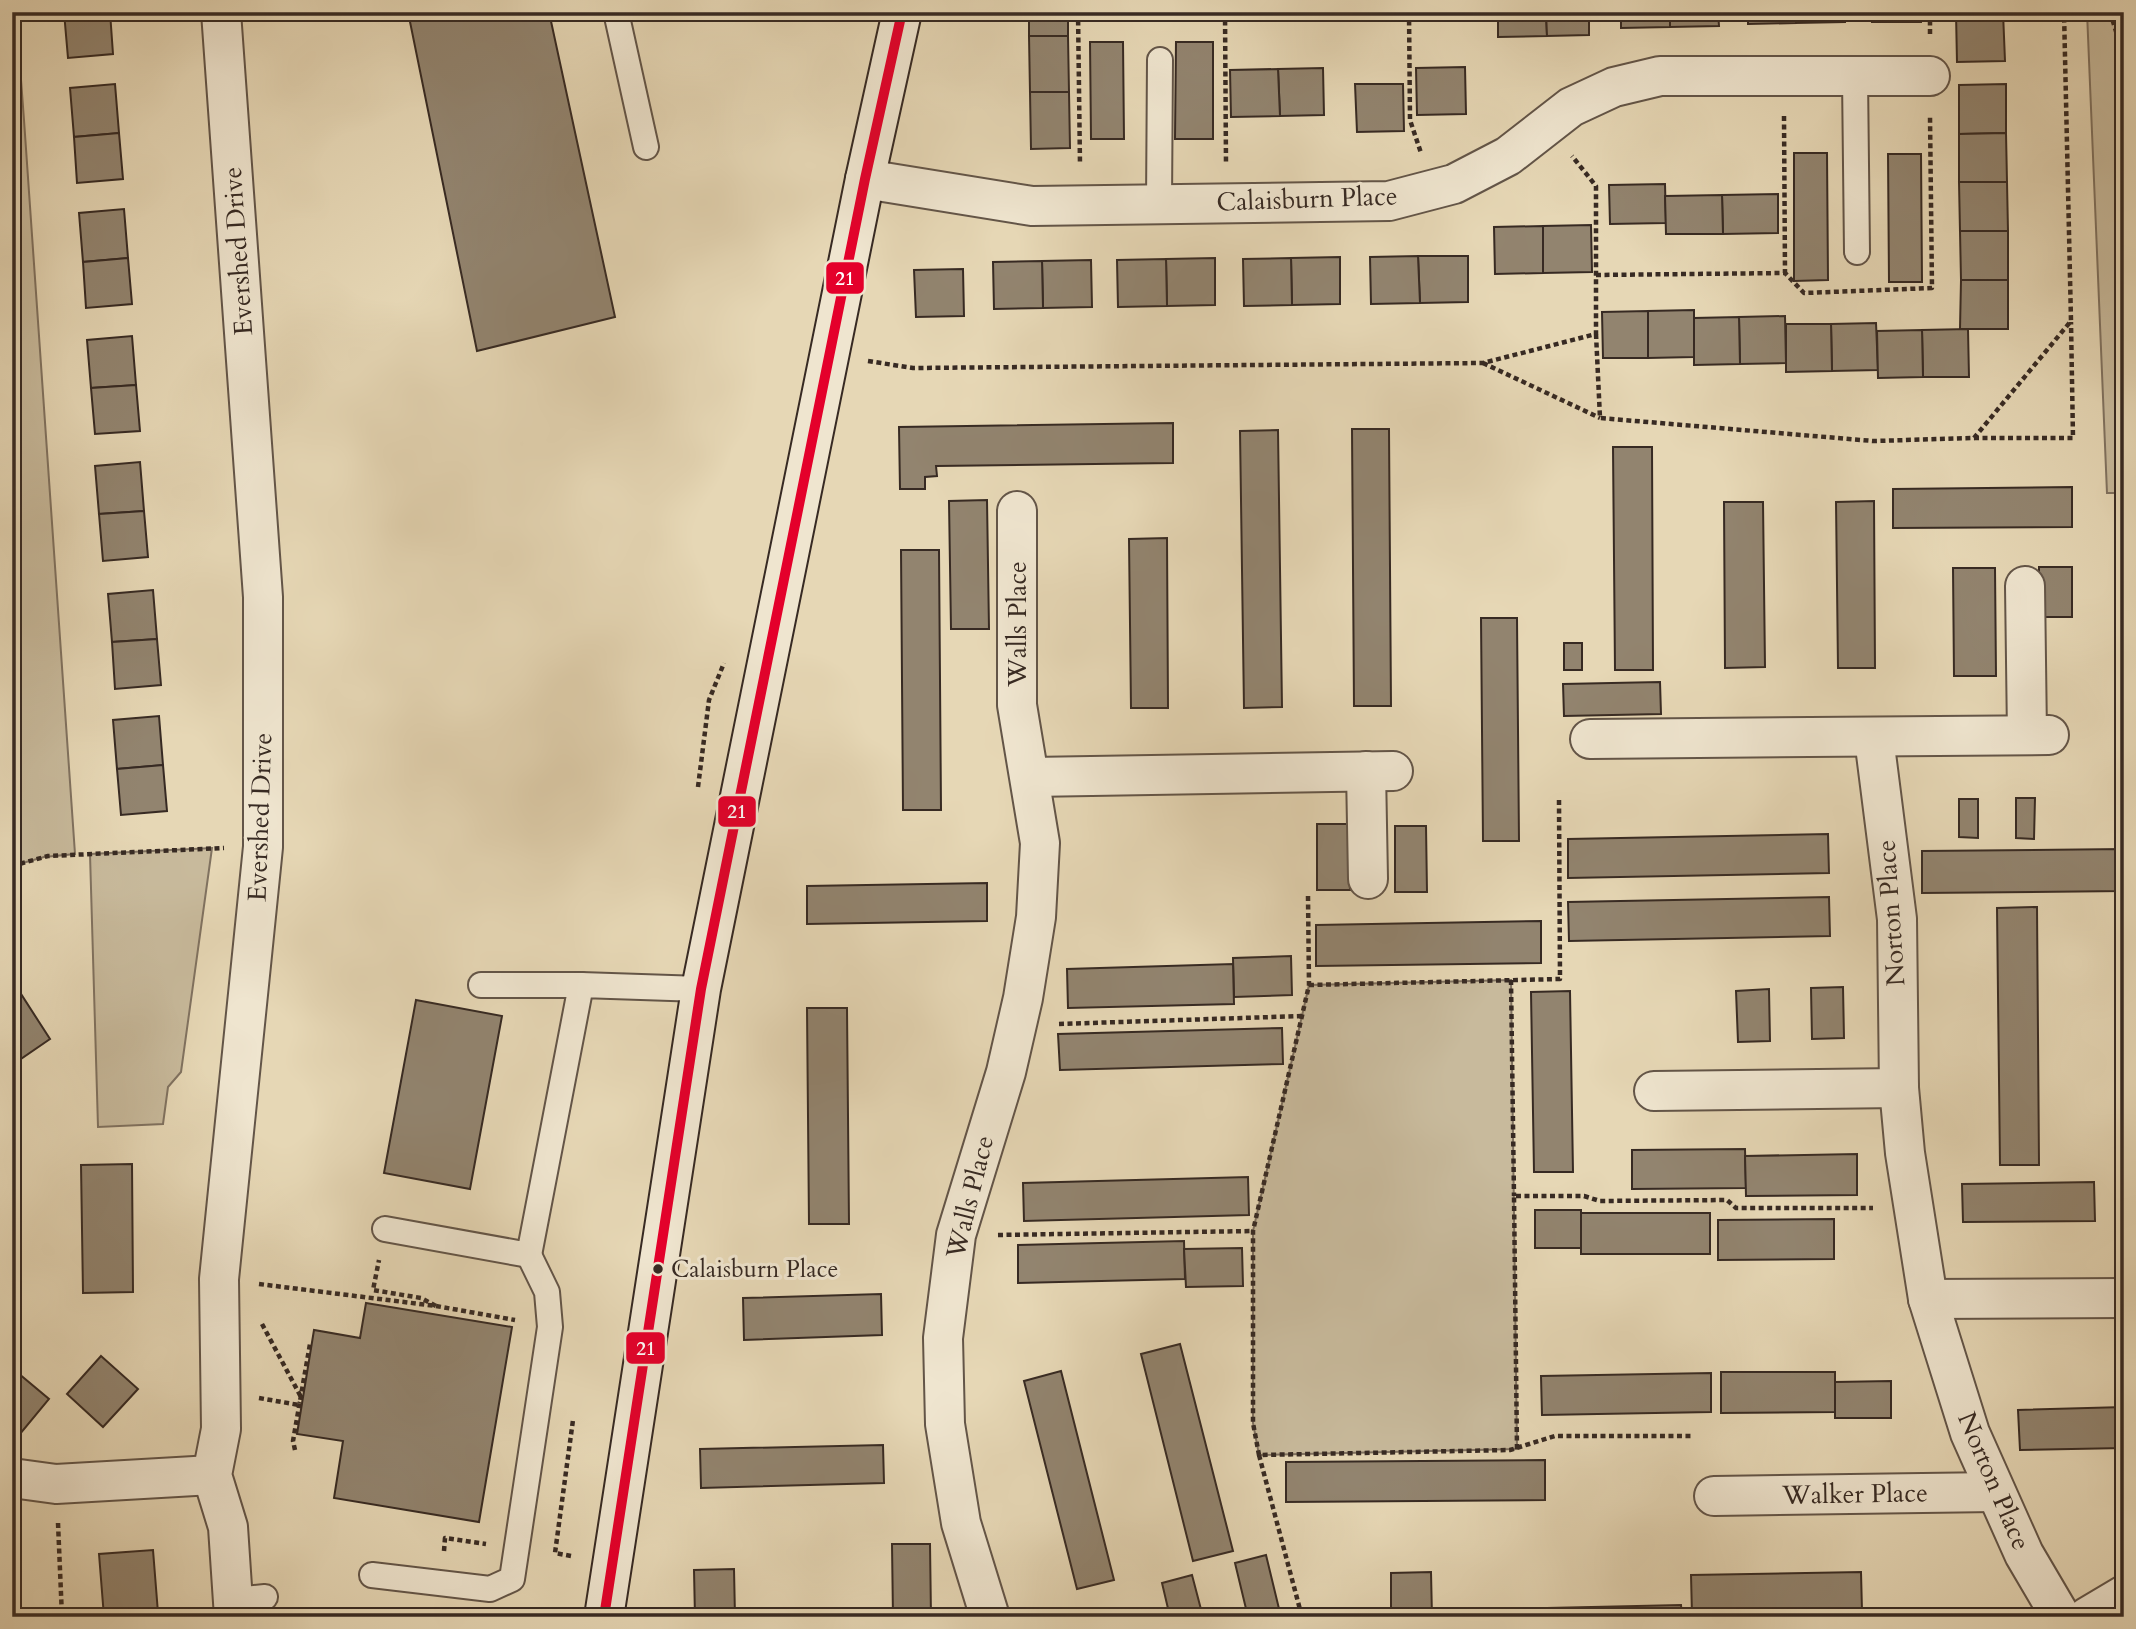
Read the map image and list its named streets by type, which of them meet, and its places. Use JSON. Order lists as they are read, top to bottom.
{
  "streets": {
    "street": [
      "Calaisburn Place",
      "Evershed Drive",
      "Walls Place",
      "Norton Place",
      "Walker Place"
    ]
  },
  "crossings": [
    ["Norton Place", "Walker Place"]
  ],
  "places": ["Calaisburn Place"],
  "lines": ["transit line 21"]
}
